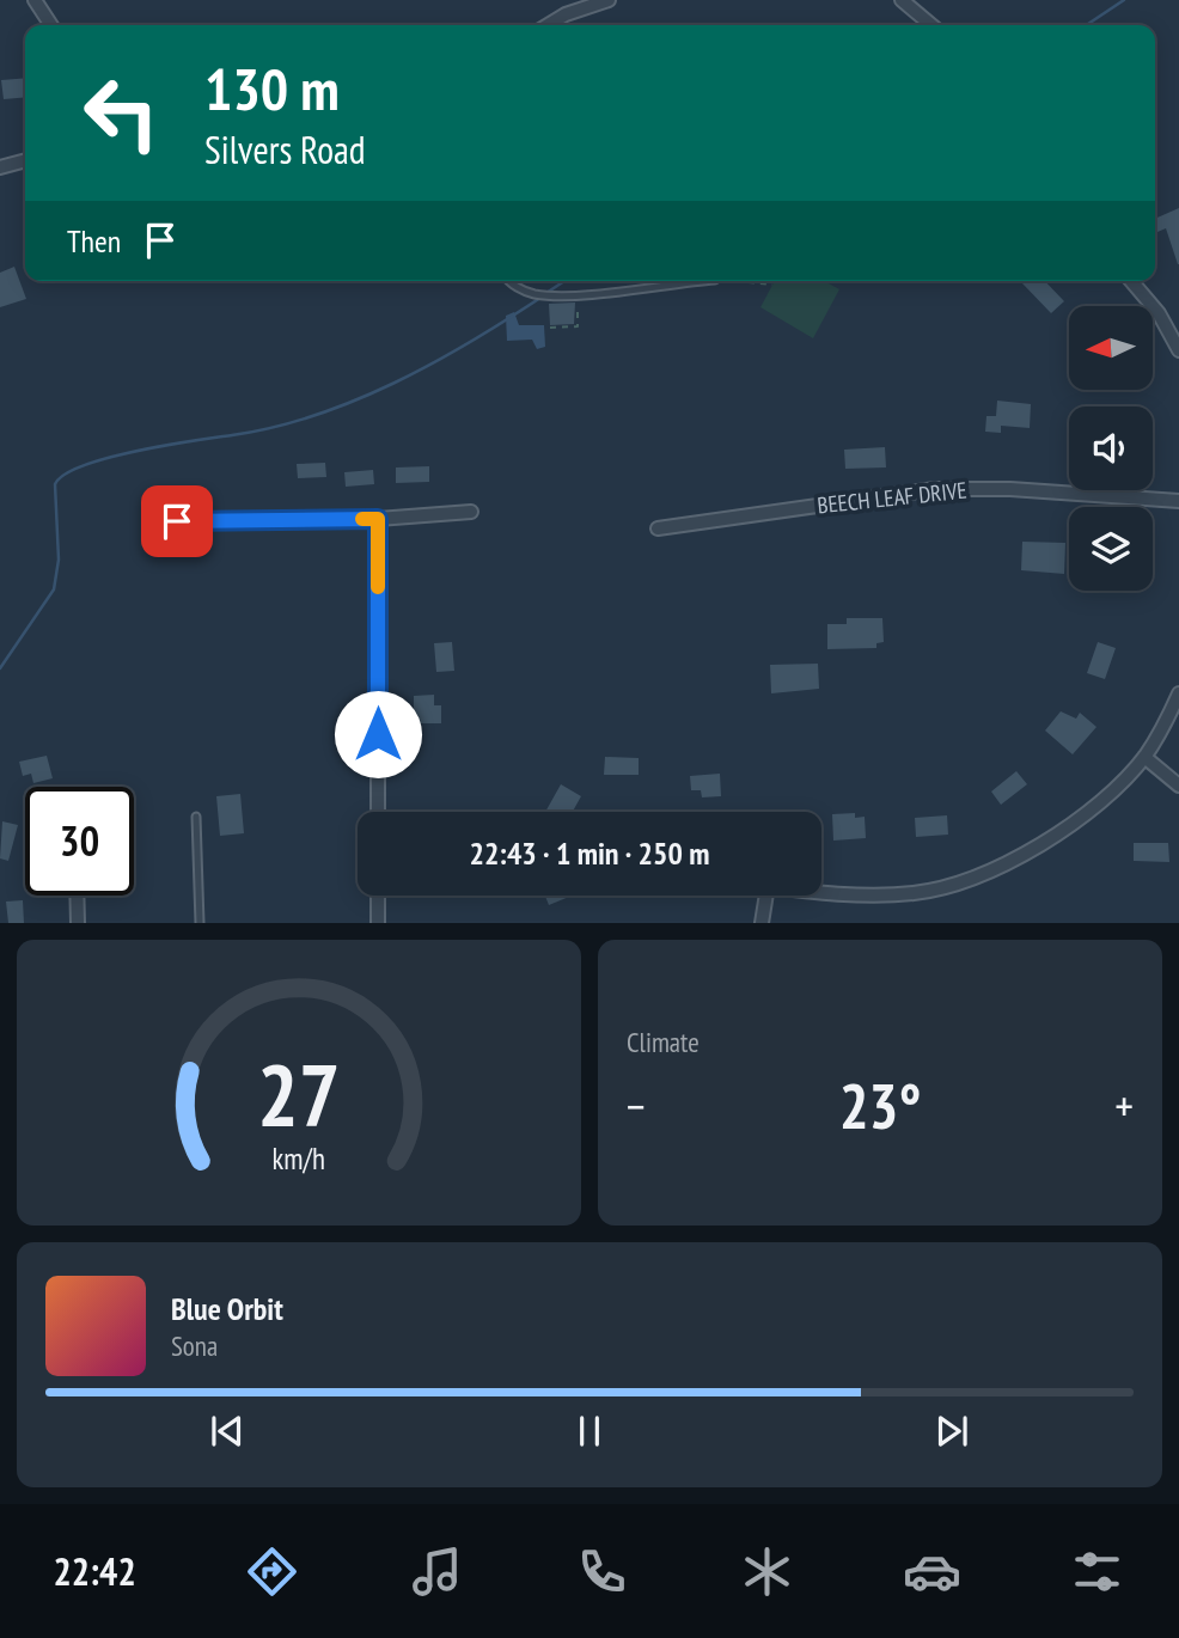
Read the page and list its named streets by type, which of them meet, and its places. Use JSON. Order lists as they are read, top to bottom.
{
  "streets": {
    "street": ["BEECH LEAF DRIVE"]
  },
  "north": "left",
  "page": {
    "turn": ["130 m", "Silvers Road"],
    "then": "Then",
    "limit": "30",
    "trip": "22:43 · 1 min · 250 m",
    "tile": "Climate",
    "heat": ["−", "23°", "+"],
    "song": ["Blue Orbit", "Sona"],
    "tabs": "22:42",
    "gauge": ["27", "km/h"]
  }
}
